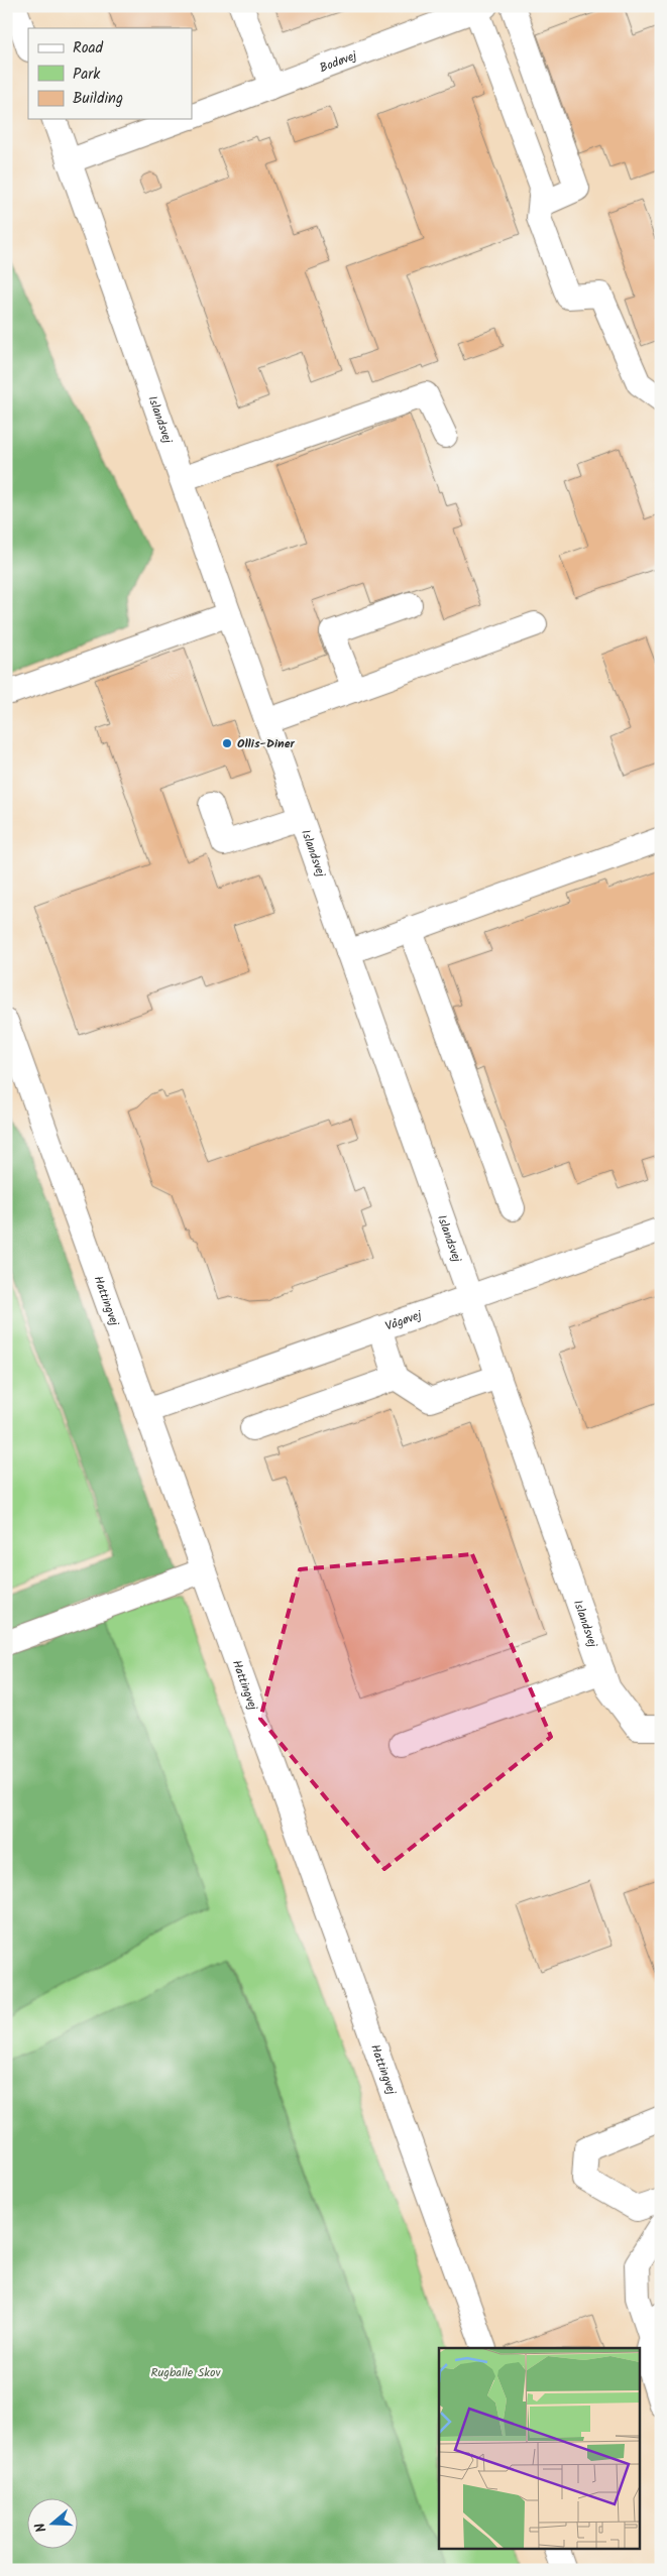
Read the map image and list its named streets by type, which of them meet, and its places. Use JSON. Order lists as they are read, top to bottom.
{
  "streets": {
    "street": [
      "Bodøvej",
      "Islandsvej",
      "Hattingvej",
      "Vågøvej"
    ]
  },
  "crossings": [
    ["Bodøvej", "Islandsvej"],
    ["Islandsvej", "Vågøvej"],
    ["Hattingvej", "Vågøvej"]
  ],
  "parks": ["Rugballe Skov"],
  "places": ["Ollis-Diner"],
  "legend": ["Road", "Park", "Building"],
  "north": "left"
}
